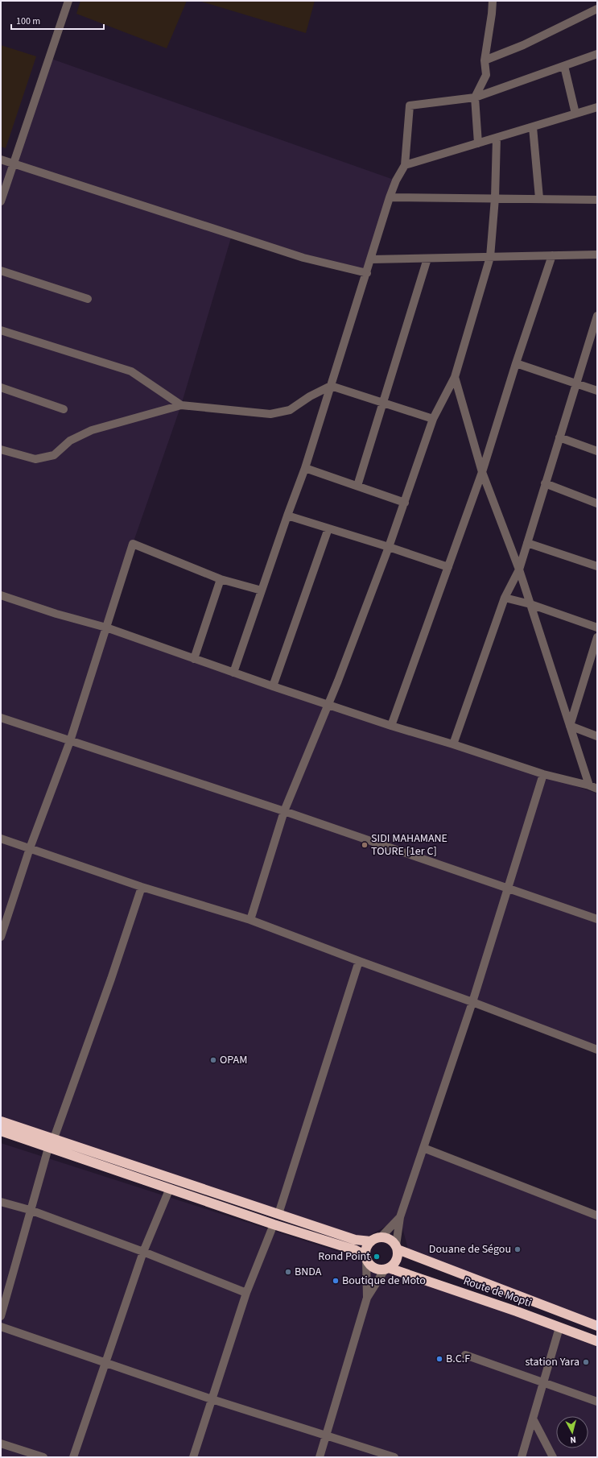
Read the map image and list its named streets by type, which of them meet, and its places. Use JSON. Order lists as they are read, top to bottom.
{
  "streets": {
    "highway": ["Route de Mopti"]
  },
  "places": [
    "SIDI MAHAMANE TOURE [1er C]",
    "OPAM",
    "Douane de Ségou",
    "Rond Point",
    "BNDA",
    "Boutique de Moto",
    "B.C.F",
    "station Yara"
  ],
  "scale_bar": "100 m",
  "north": "bottom"
}
